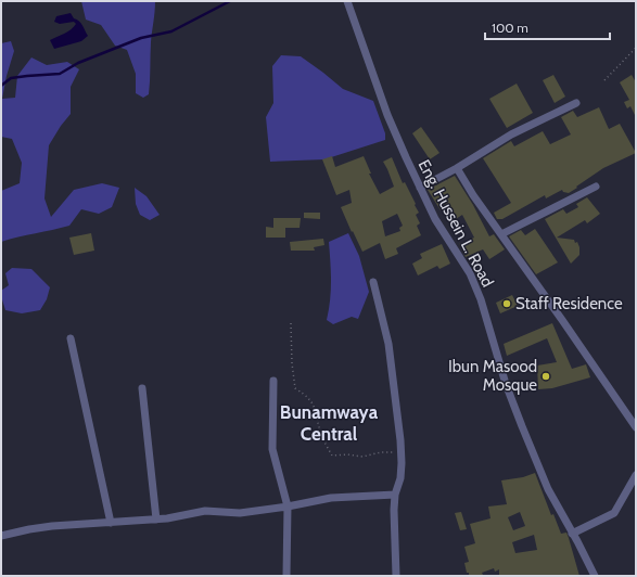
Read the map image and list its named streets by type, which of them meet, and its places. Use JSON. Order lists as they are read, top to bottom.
{
  "streets": {
    "street": ["Eng. Hussein L. Road"]
  },
  "districts": ["Bunamwaya Central"],
  "places": ["Staff Residence", "Ibun Masood Mosque"],
  "scale_bar": "100 m"
}
